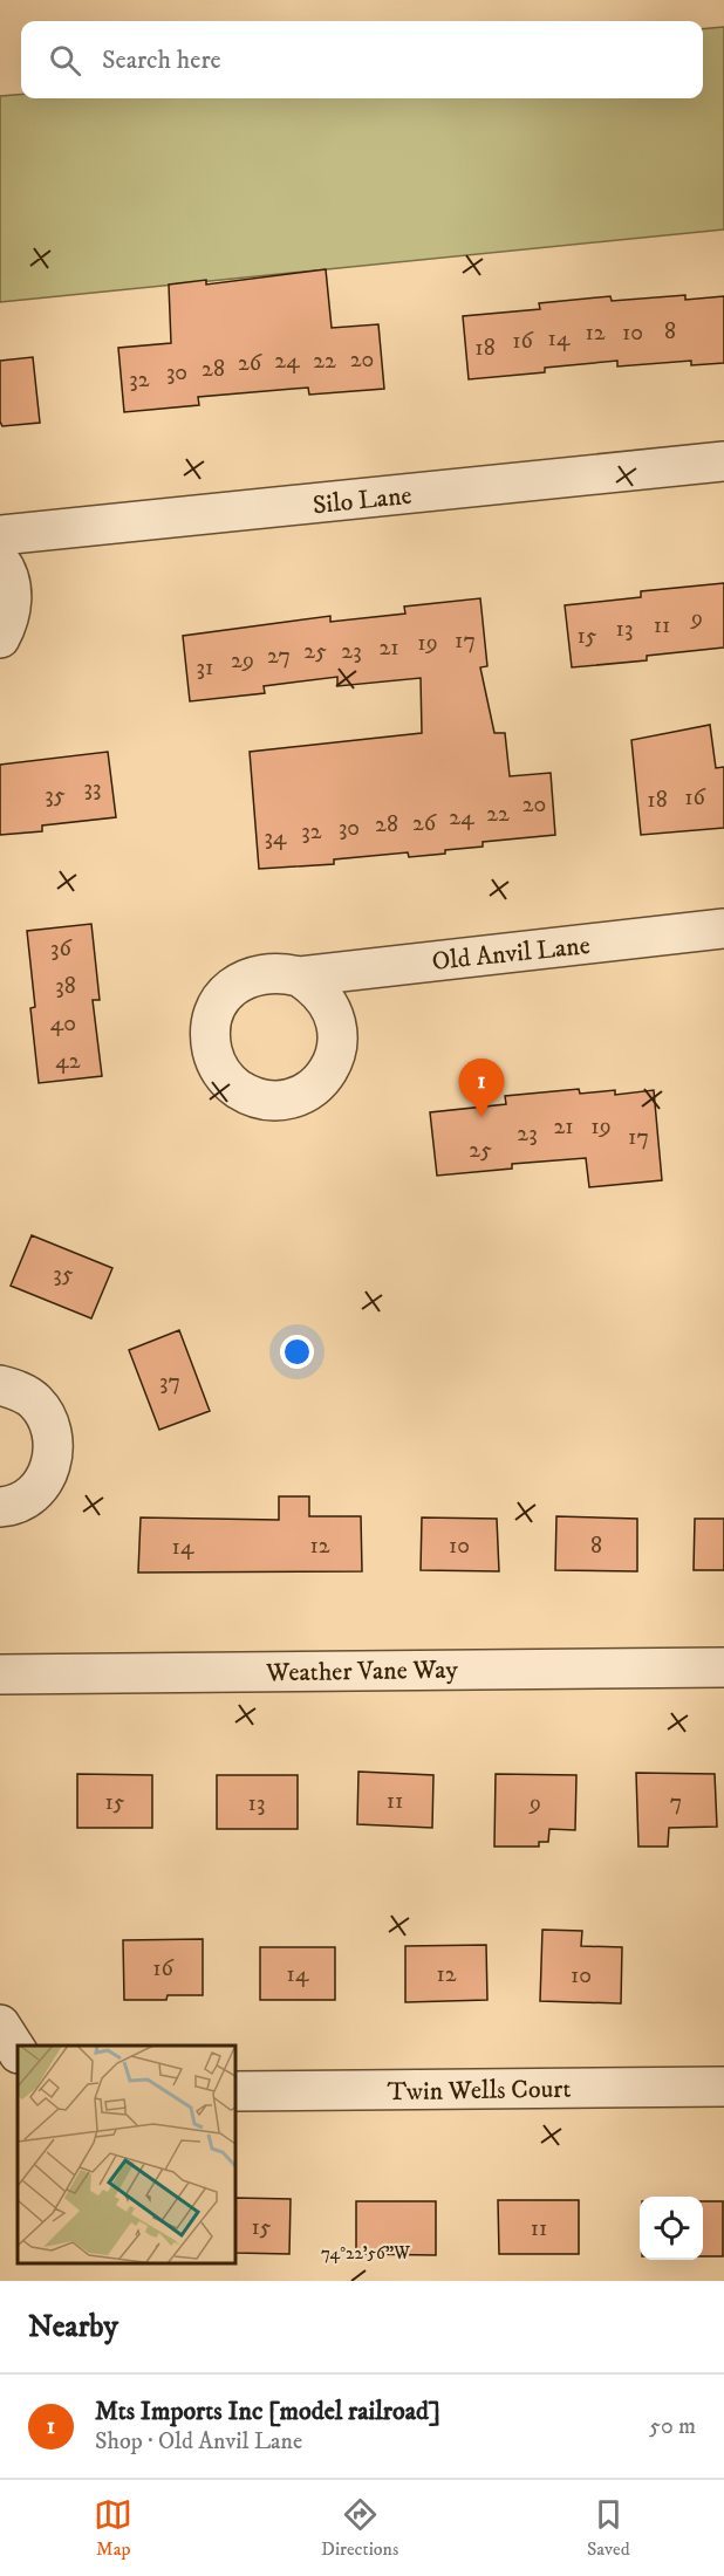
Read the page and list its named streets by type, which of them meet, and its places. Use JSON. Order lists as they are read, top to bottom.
{
  "streets": {
    "street": [
      "Silo Lane",
      "Old Anvil Lane",
      "Weather Vane Way",
      "Twin Wells Court"
    ]
  },
  "house_numbers": [
    "8",
    "12",
    "10",
    "14",
    "16",
    "18",
    "20",
    "24",
    "22",
    "26",
    "28",
    "30",
    "32",
    "9",
    "11",
    "13",
    "15",
    "17",
    "19",
    "21",
    "25",
    "23",
    "27",
    "29",
    "31",
    "33",
    "35",
    "16",
    "18",
    "20",
    "22",
    "24",
    "26",
    "28",
    "30",
    "32",
    "34",
    "36",
    "38",
    "40",
    "42",
    "21",
    "19",
    "23",
    "17",
    "25",
    "35",
    "37",
    "12",
    "10",
    "8",
    "14",
    "11",
    "15",
    "7",
    "13",
    "9",
    "16",
    "14",
    "12",
    "10",
    "15",
    "11"
  ],
  "page": {
    "search": "Search here",
    "pins": "1",
    "heading": "Nearby",
    "list": [
      {
        "mark": "1",
        "name": "Mts Imports Inc [model railroad]",
        "note": "Shop · Old Anvil Lane",
        "value": "50 m"
      }
    ],
    "nav": ["Map", "Directions", "Saved"]
  },
  "coordinates": ["74°22'56\"W"]
}
